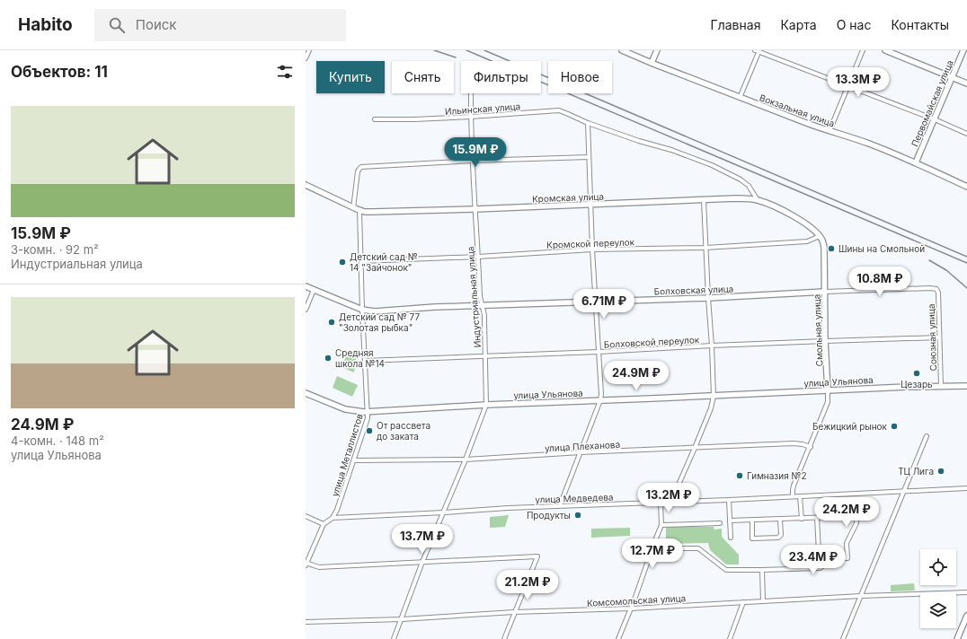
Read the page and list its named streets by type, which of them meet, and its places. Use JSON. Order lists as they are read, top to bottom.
{
  "streets": {
    "street": [
      "Первомайская улица",
      "Ильинская улица",
      "Вокзальная улица",
      "Кромская улица",
      "Кромской переулок",
      "Болховская улица",
      "Индустриальная улица",
      "Смольная улица",
      "Союзная улица",
      "Болховской переулок",
      "улица Ульянова",
      "улица Плеханова",
      "улица Металлистов",
      "улица Медведева",
      "Комсомольская улица"
    ]
  },
  "crossings": [
    ["Первомайская улица", "Вокзальная улица"],
    ["Ильинская улица", "Кромская улица"],
    ["Ильинская улица", "Индустриальная улица"],
    ["Кромская улица", "Кромской переулок"],
    ["Кромская улица", "Индустриальная улица"],
    ["Кромская улица", "Смольная улица"],
    ["Кромская улица", "улица Металлистов"],
    ["Кромской переулок", "Индустриальная улица"],
    ["Кромской переулок", "улица Металлистов"],
    ["Болховская улица", "Индустриальная улица"],
    ["Болховская улица", "Смольная улица"],
    ["Болховская улица", "Союзная улица"],
    ["Болховская улица", "улица Металлистов"],
    ["Индустриальная улица", "Болховской переулок"],
    ["Индустриальная улица", "улица Ульянова"],
    ["Индустриальная улица", "улица Плеханова"],
    ["Индустриальная улица", "улица Медведева"],
    ["Индустриальная улица", "Комсомольская улица"],
    ["Смольная улица", "Болховской переулок"],
    ["Смольная улица", "улица Ульянова"],
    ["Смольная улица", "улица Плеханова"],
    ["Смольная улица", "улица Медведева"],
    ["Союзная улица", "Болховской переулок"],
    ["Союзная улица", "улица Ульянова"],
    ["Болховской переулок", "улица Металлистов"],
    ["улица Ульянова", "улица Металлистов"],
    ["улица Плеханова", "улица Металлистов"],
    ["улица Металлистов", "улица Медведева"]
  ],
  "places": [
    "Шины на Смольной",
    "Детский сад № 14 \"Зайчонок\"",
    "Детский сад № 77 \"Золотая рыбка\"",
    "Средняя школа №14",
    "Цезарь",
    "Бежицкий рынок",
    "От рассвета до заката",
    "ТЦ Лига",
    "Гимназия №2",
    "Продукты"
  ],
  "page": {
    "header": "Habito",
    "search": "Поиск",
    "nav": [
      "Главная",
      "Карта",
      "О нас",
      "Контакты"
    ],
    "heading": "Объектов: 11",
    "chip": [
      "Купить",
      "Снять",
      "Фильтры",
      "Новое"
    ],
    "price": [
      "13.3M ₽",
      "15.9M ₽",
      "10.8M ₽",
      "6.71M ₽",
      "24.9M ₽",
      "13.2M ₽",
      "24.2M ₽",
      "13.7M ₽",
      "12.7M ₽",
      "23.4M ₽",
      "21.2M ₽"
    ],
    "list": [
      {
        "name": "15.9M ₽",
        "note": "3-комн. · 92 m² · Индустриальная улица"
      },
      {
        "name": "24.9M ₽",
        "note": "4-комн. · 148 m² · улица Ульянова"
      }
    ]
  }
}
